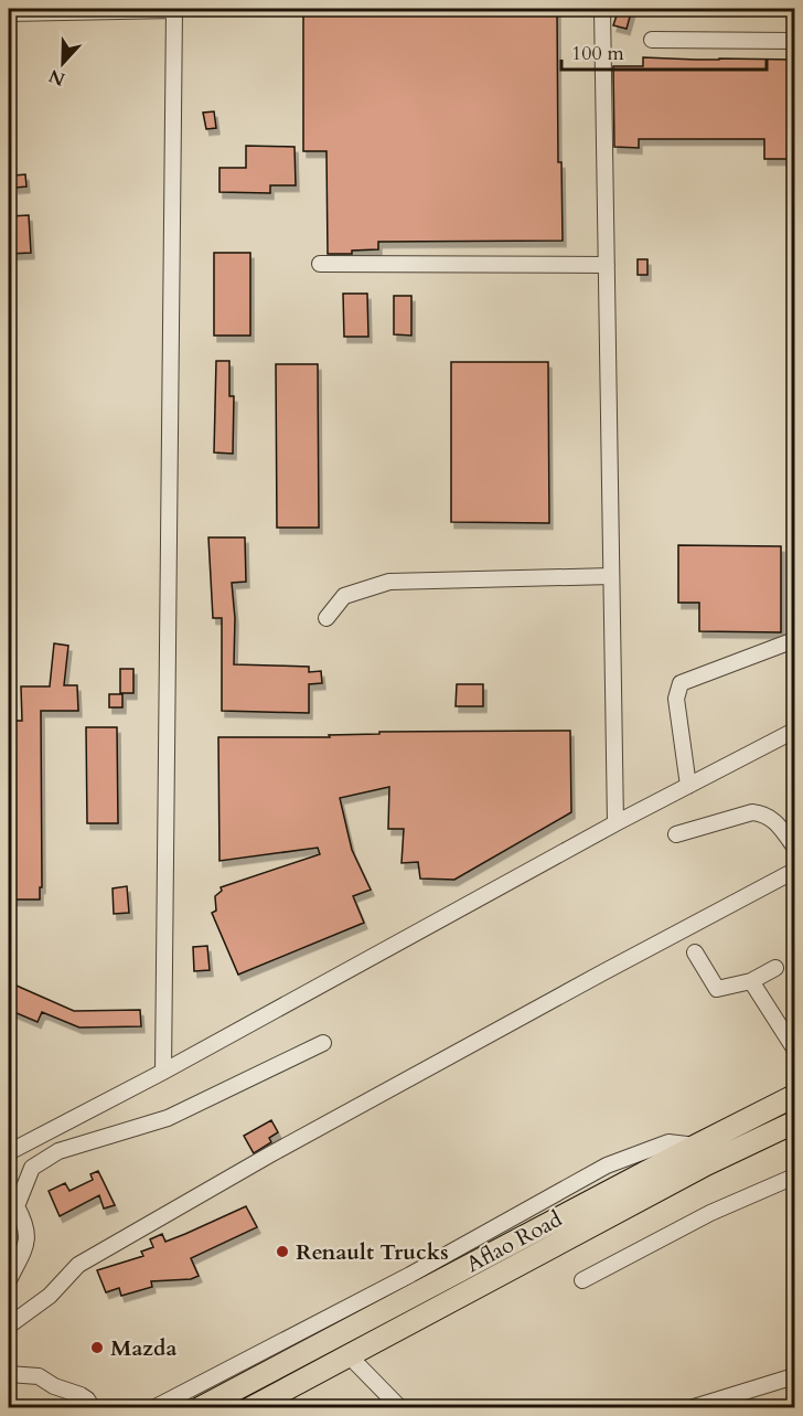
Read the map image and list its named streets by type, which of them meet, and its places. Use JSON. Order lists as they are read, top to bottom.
{
  "streets": {
    "highway": ["Aflao Road"]
  },
  "places": ["Renault Trucks", "Mazda"],
  "scale_bar": "100 m",
  "north": "bottom"
}
